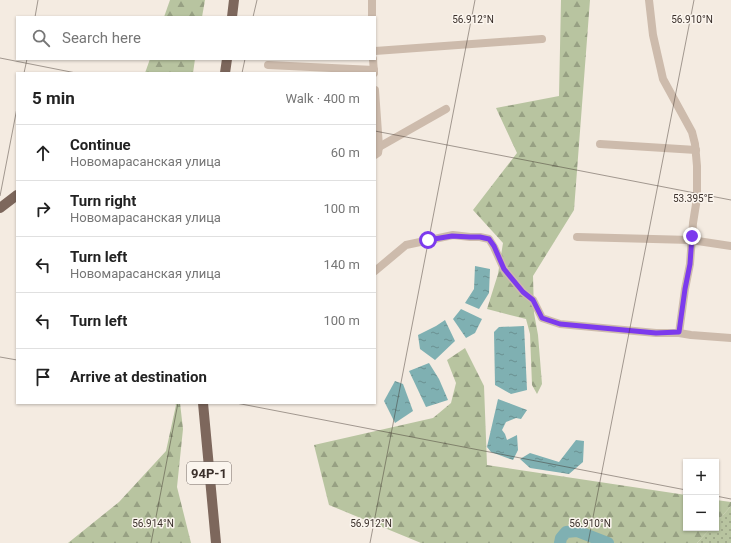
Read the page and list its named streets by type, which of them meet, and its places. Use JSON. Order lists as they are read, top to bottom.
{
  "streets": {
    "main road": ["94Р-1"]
  },
  "page": {
    "search": "Search here",
    "heading": ["5 min", "Walk · 400 m"],
    "list": [
      ["Continue", "Новомарасанская улица", "60 m"],
      ["Turn right", "Новомарасанская улица", "100 m"],
      ["Turn left", "Новомарасанская улица", "140 m"],
      ["Turn left", "100 m"],
      "Arrive at destination"
    ],
    "map_buttons": ["+", "−"]
  },
  "coordinates": [
    "56.912°N",
    "56.910°N",
    "53.395°E",
    "56.914°N"
  ]
}
